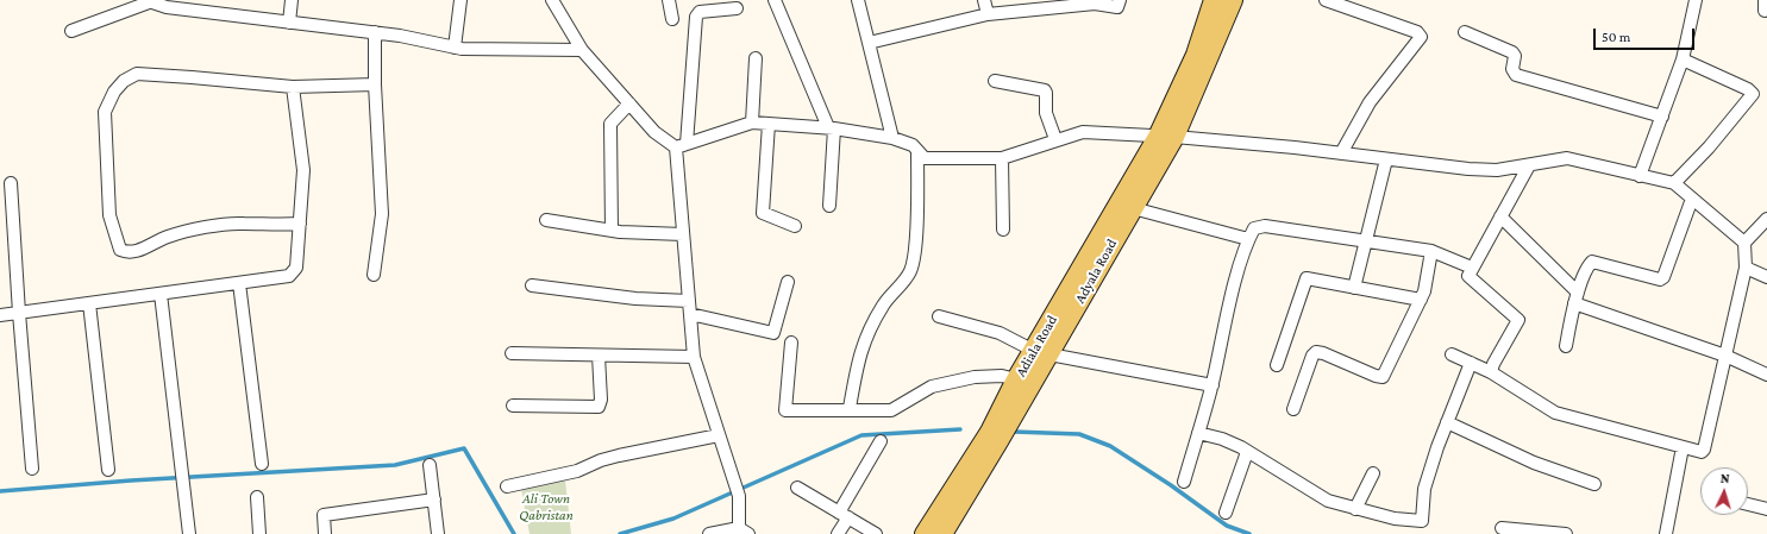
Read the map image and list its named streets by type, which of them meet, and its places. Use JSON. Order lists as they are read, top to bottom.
{
  "streets": {
    "main road": ["Adyala Road", "Adiala Road"]
  },
  "crossings": [
    ["Adyala Road", "Adiala Road"]
  ],
  "parks": ["Ali Town Qabristan"],
  "scale_bar": "50 m",
  "north": "top"
}
